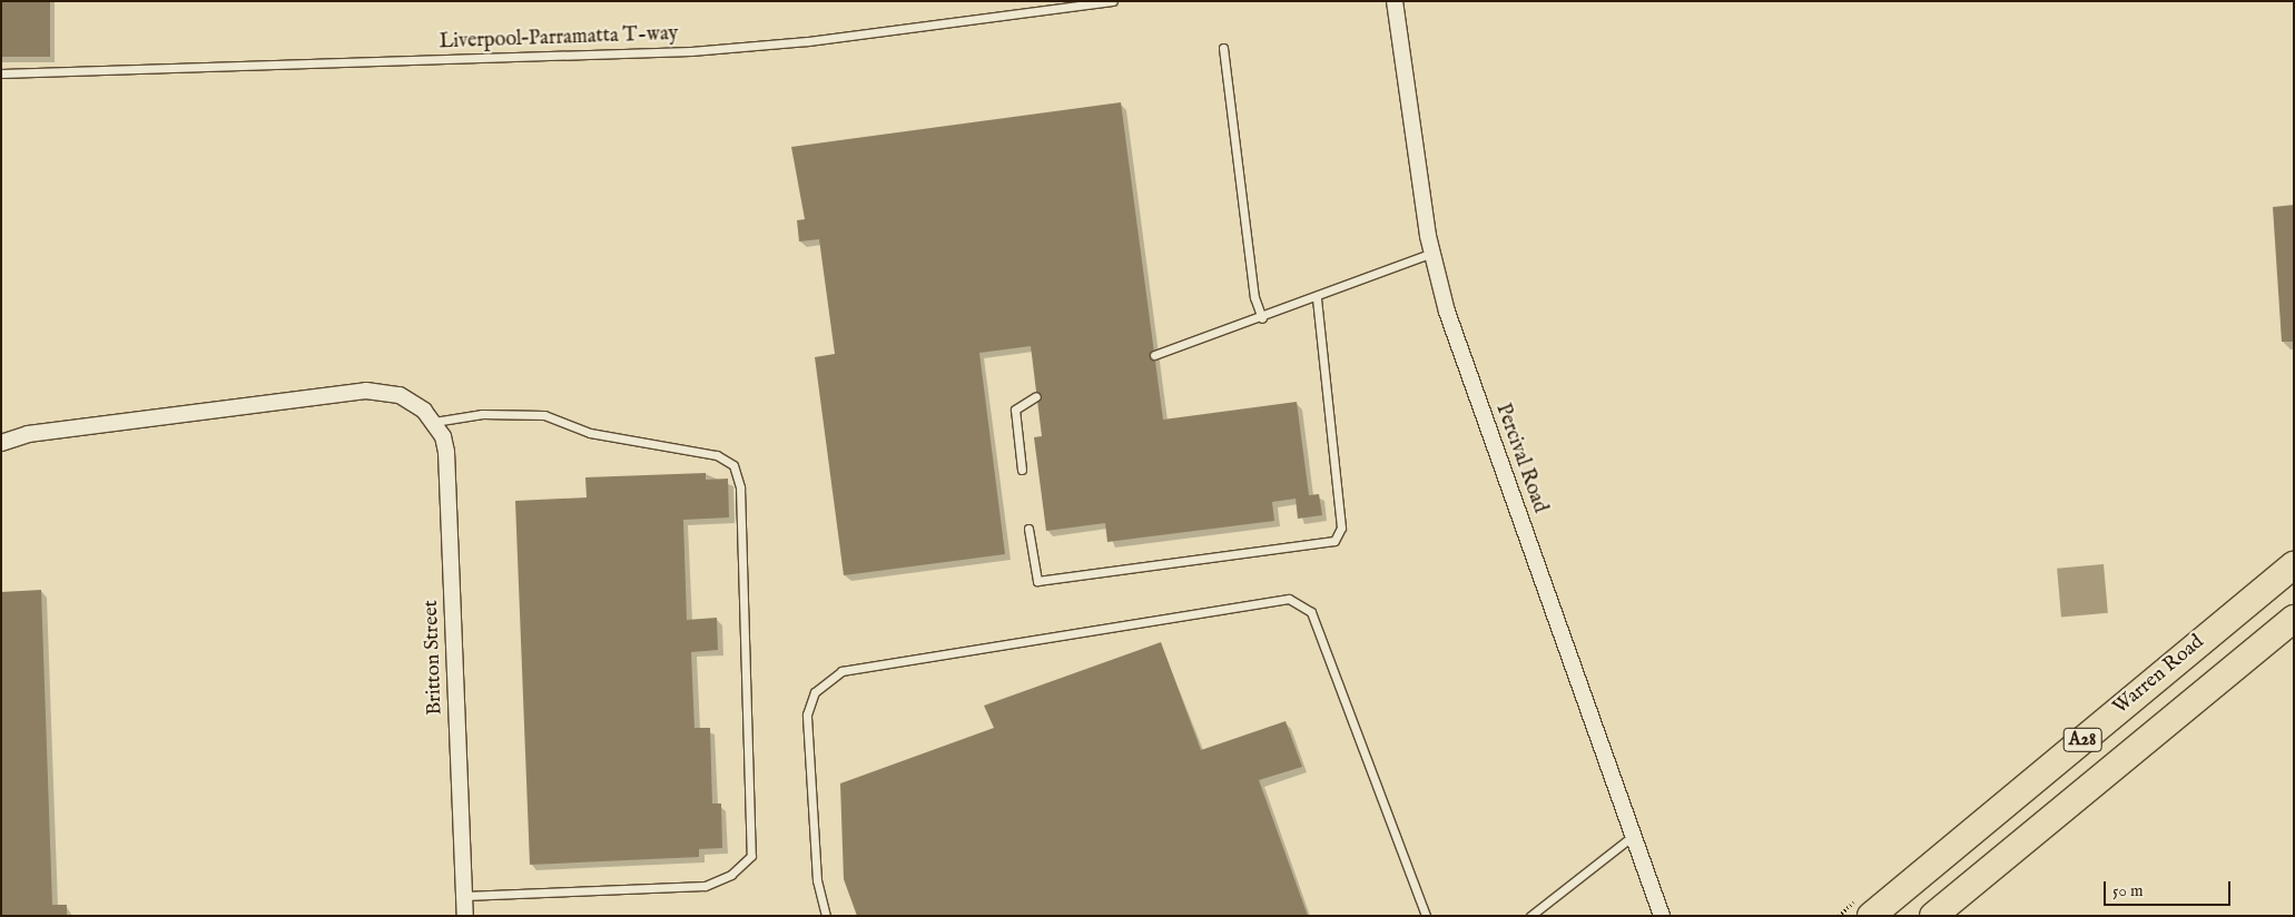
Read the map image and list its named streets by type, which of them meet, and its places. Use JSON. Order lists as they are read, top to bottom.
{
  "streets": {
    "highway": ["Warren Road", "A28"],
    "street": ["Percival Road", "Britton Street"],
    "lane": ["Liverpool–Parramatta T-way"]
  },
  "scale_bar": "50 m"
}
